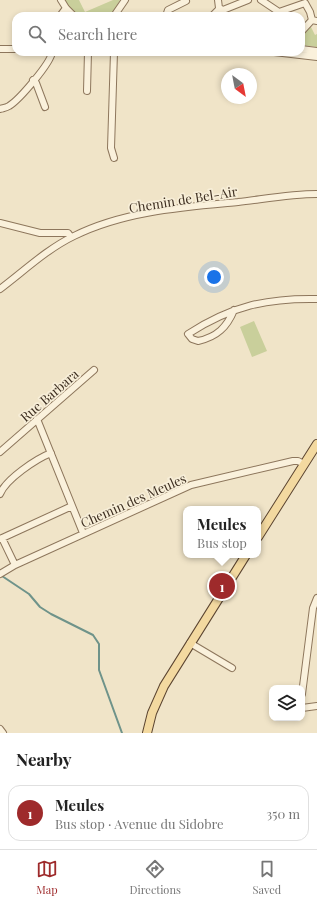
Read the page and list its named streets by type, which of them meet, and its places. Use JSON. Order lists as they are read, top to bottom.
{
  "streets": {
    "street": ["Chemin de Bel-Air", "Rue Barbara", "Chemin des Meules"]
  },
  "north": "bottom right",
  "page": {
    "search": "Search here",
    "popup": ["Meules", "Bus stop"],
    "pins": "1",
    "heading": "Nearby",
    "list": [
      {
        "mark": "1",
        "name": "Meules",
        "note": "Bus stop · Avenue du Sidobre",
        "value": "350 m"
      }
    ],
    "nav": ["Map", "Directions", "Saved"]
  }
}
